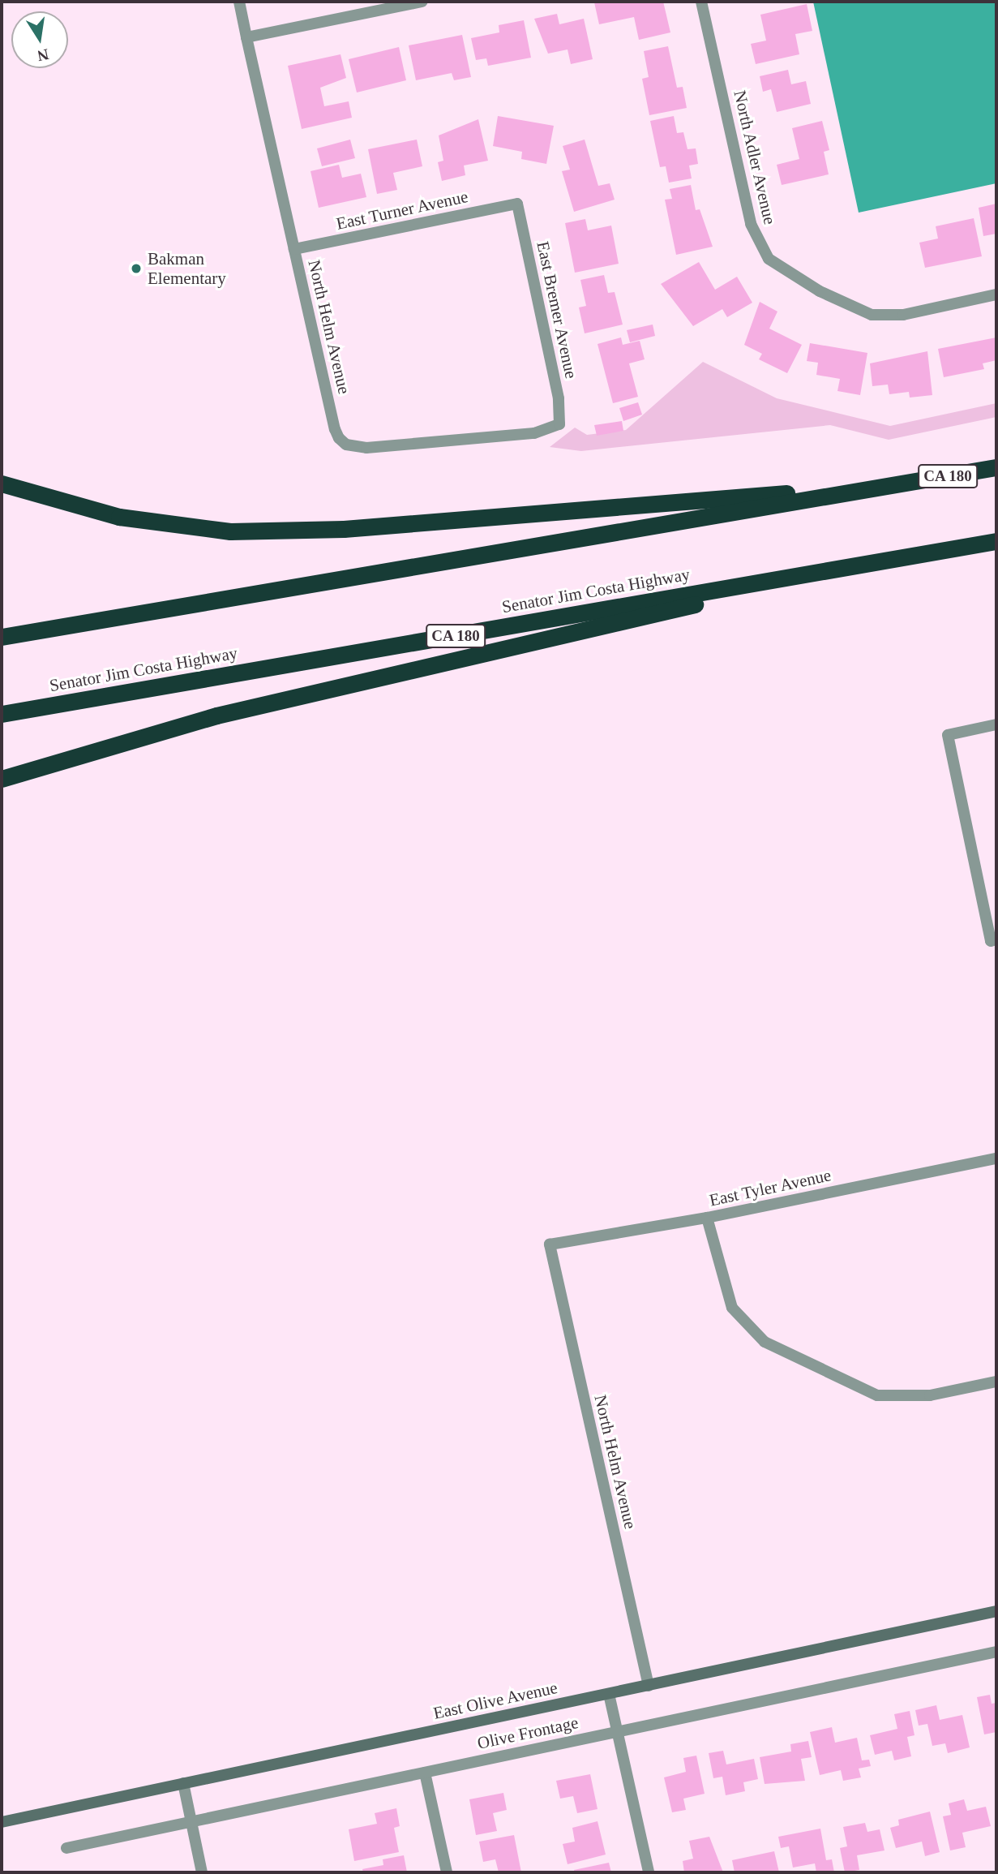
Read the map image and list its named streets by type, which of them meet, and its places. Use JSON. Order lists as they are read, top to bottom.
{
  "streets": {
    "highway": ["CA 180", "Senator Jim Costa Highway"],
    "main road": ["East Olive Avenue"],
    "street": [
      "North Adler Avenue",
      "East Turner Avenue",
      "East Bremer Avenue",
      "North Helm Avenue",
      "East Tyler Avenue",
      "Olive Frontage"
    ]
  },
  "crossings": [
    ["East Turner Avenue", "East Bremer Avenue"],
    ["East Turner Avenue", "North Helm Avenue"],
    ["East Bremer Avenue", "North Helm Avenue"],
    ["North Helm Avenue", "East Tyler Avenue"],
    ["North Helm Avenue", "East Olive Avenue"]
  ],
  "places": ["Bakman Elementary"],
  "north": "bottom"
}
